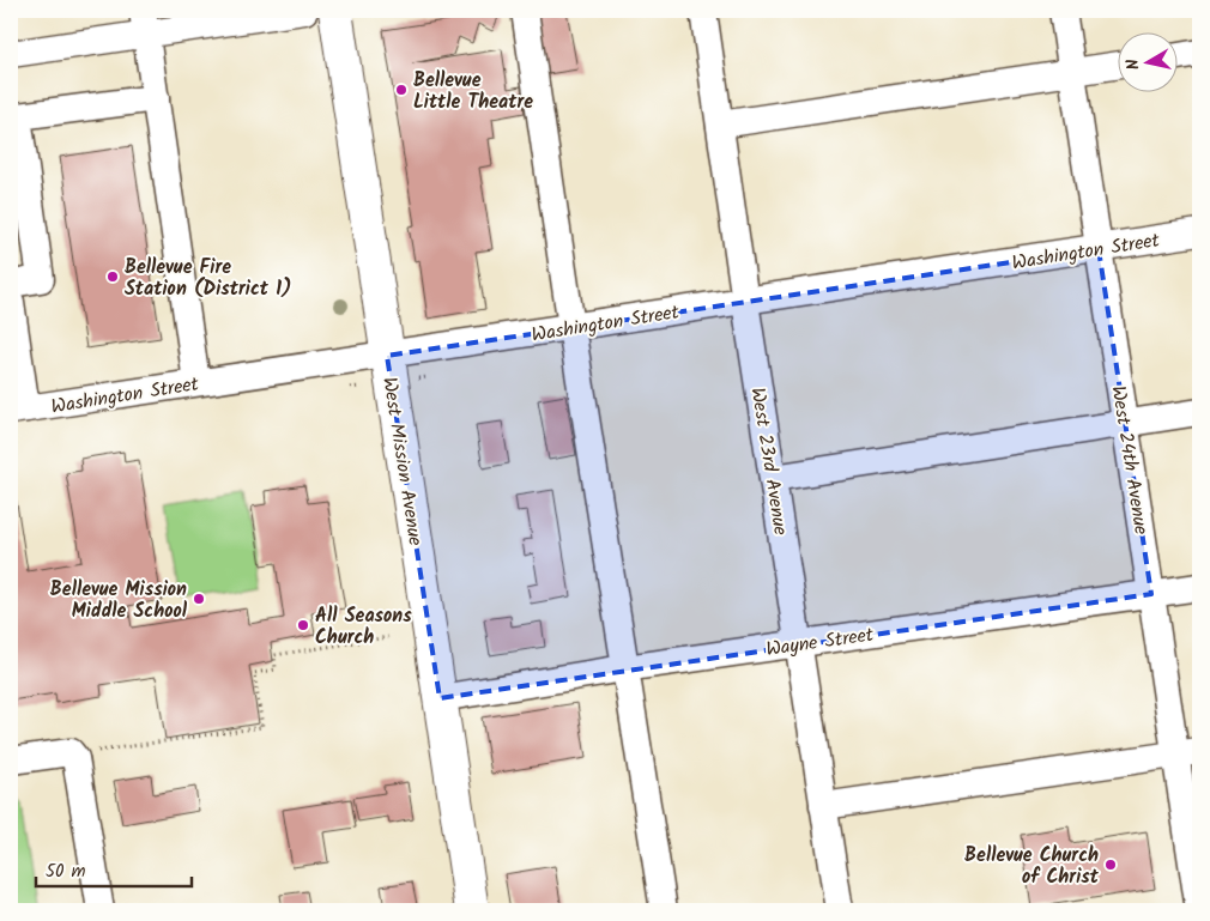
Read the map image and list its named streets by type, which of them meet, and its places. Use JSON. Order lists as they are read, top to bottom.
{
  "streets": {
    "main road": ["West Mission Avenue"],
    "street": [
      "Washington Street",
      "West 24th Avenue",
      "West 23rd Avenue",
      "Wayne Street"
    ]
  },
  "crossings": [
    ["Washington Street", "West 24th Avenue"],
    ["Washington Street", "West Mission Avenue"],
    ["Washington Street", "West 23rd Avenue"],
    ["West 24th Avenue", "Wayne Street"],
    ["West Mission Avenue", "Wayne Street"],
    ["West 23rd Avenue", "Wayne Street"]
  ],
  "places": [
    "Bellevue Little Theatre",
    "Bellevue Fire Station (District 1)",
    "Bellevue Mission Middle School",
    "All Seasons Church",
    "Bellevue Church of Christ"
  ],
  "scale_bar": "50 m",
  "north": "left"
}
